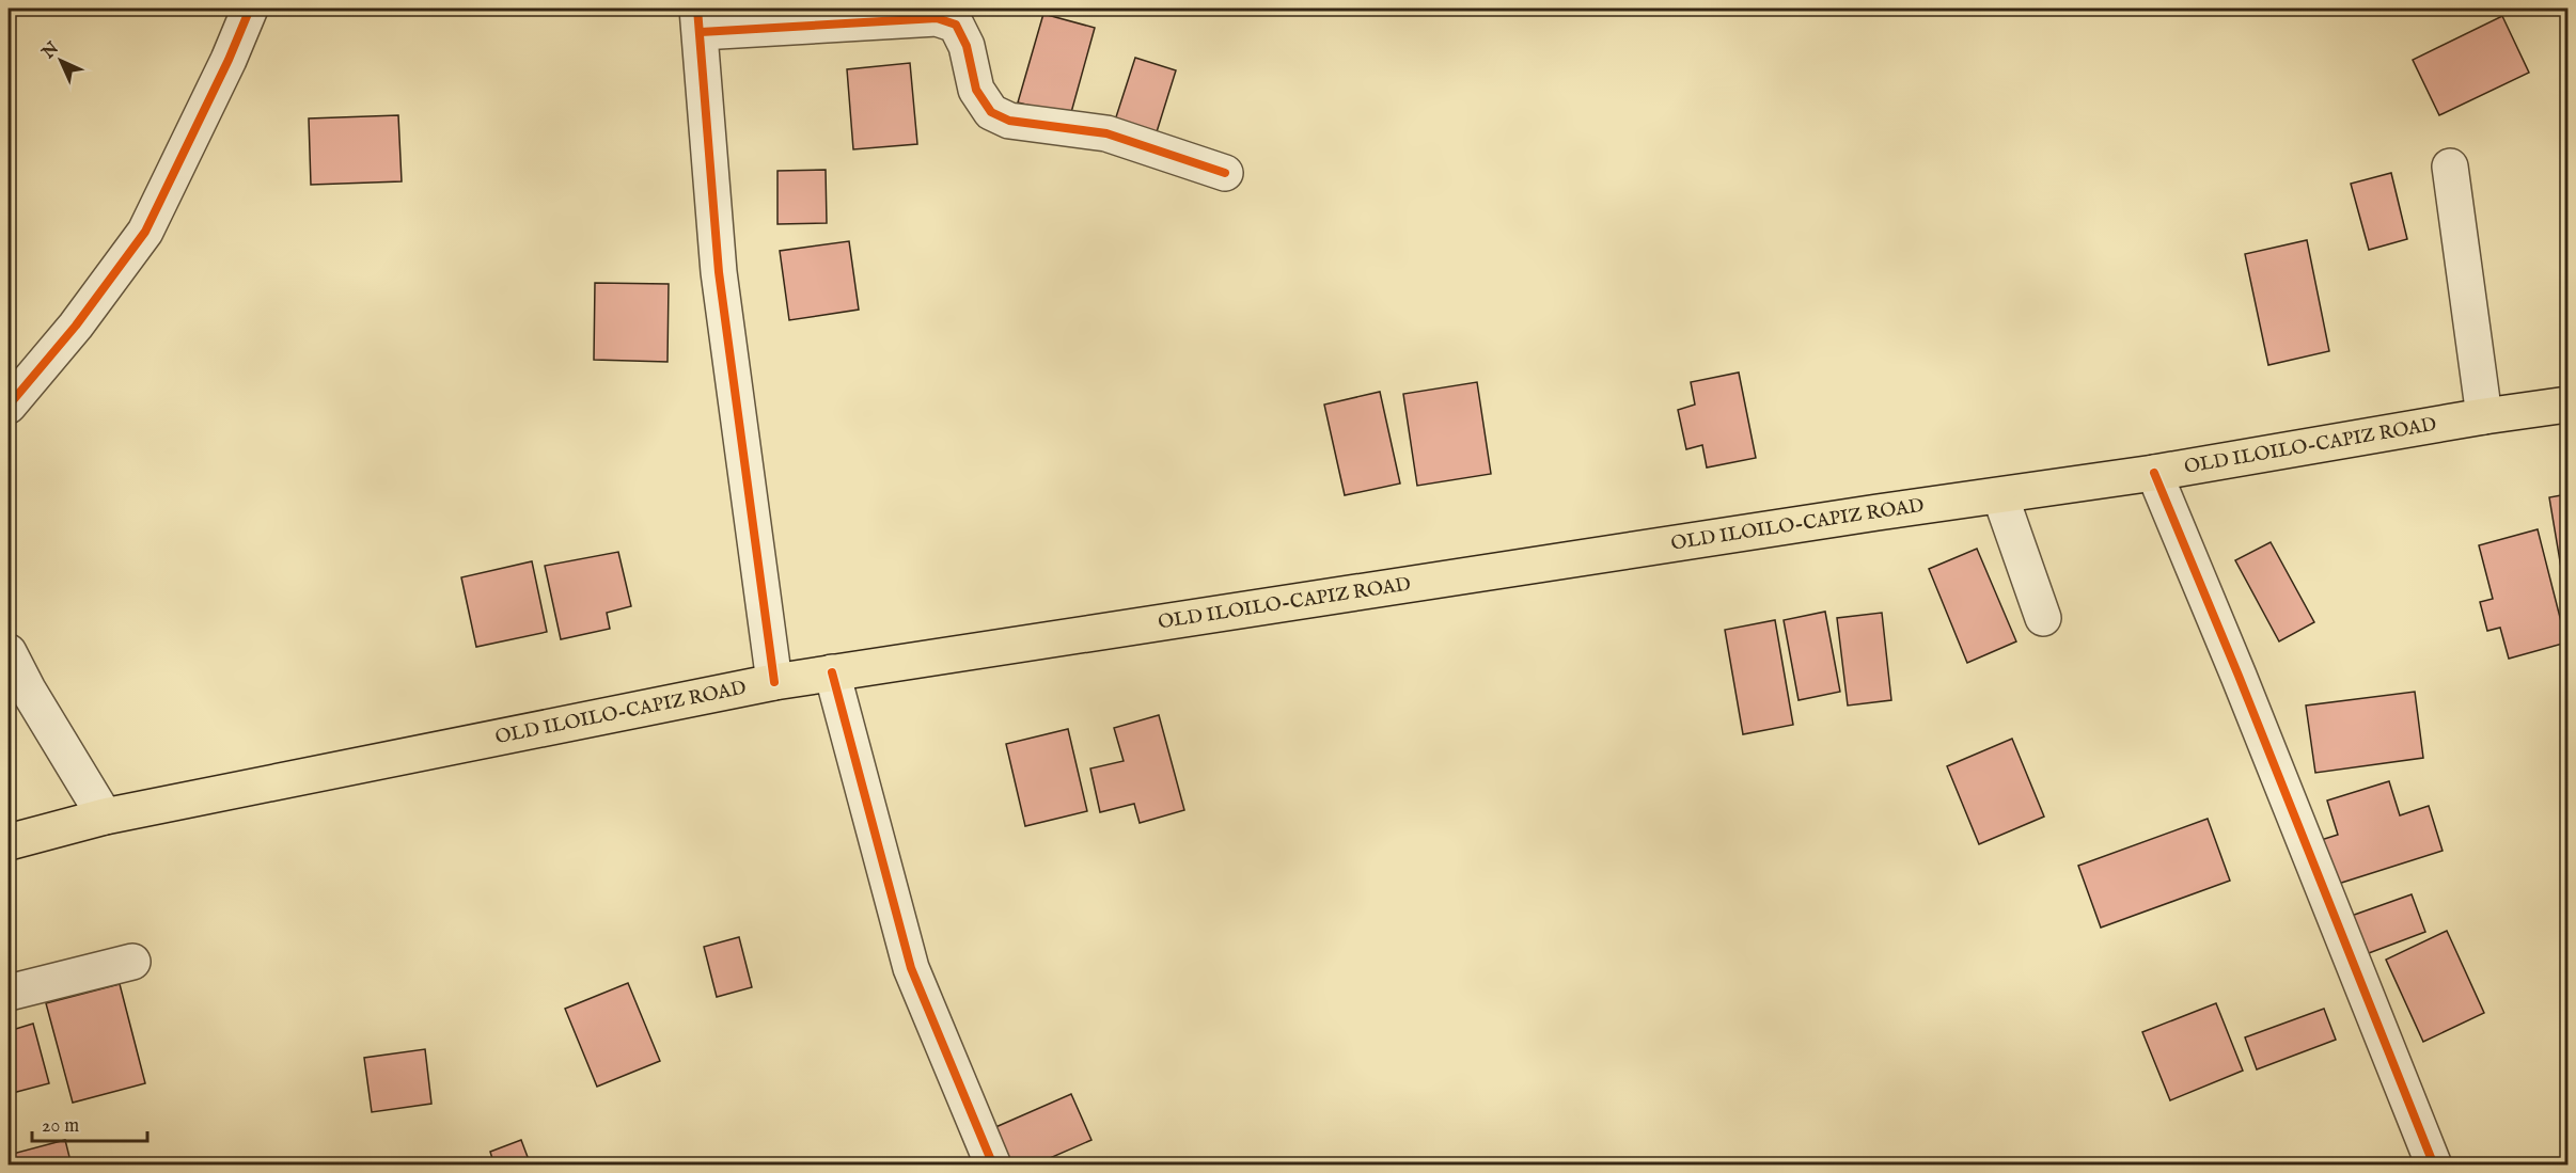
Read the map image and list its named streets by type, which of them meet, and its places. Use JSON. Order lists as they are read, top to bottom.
{
  "streets": {
    "main road": ["OLD ILOILO-CAPIZ ROAD"]
  },
  "scale_bar": "20 m",
  "north": "top left"
}
